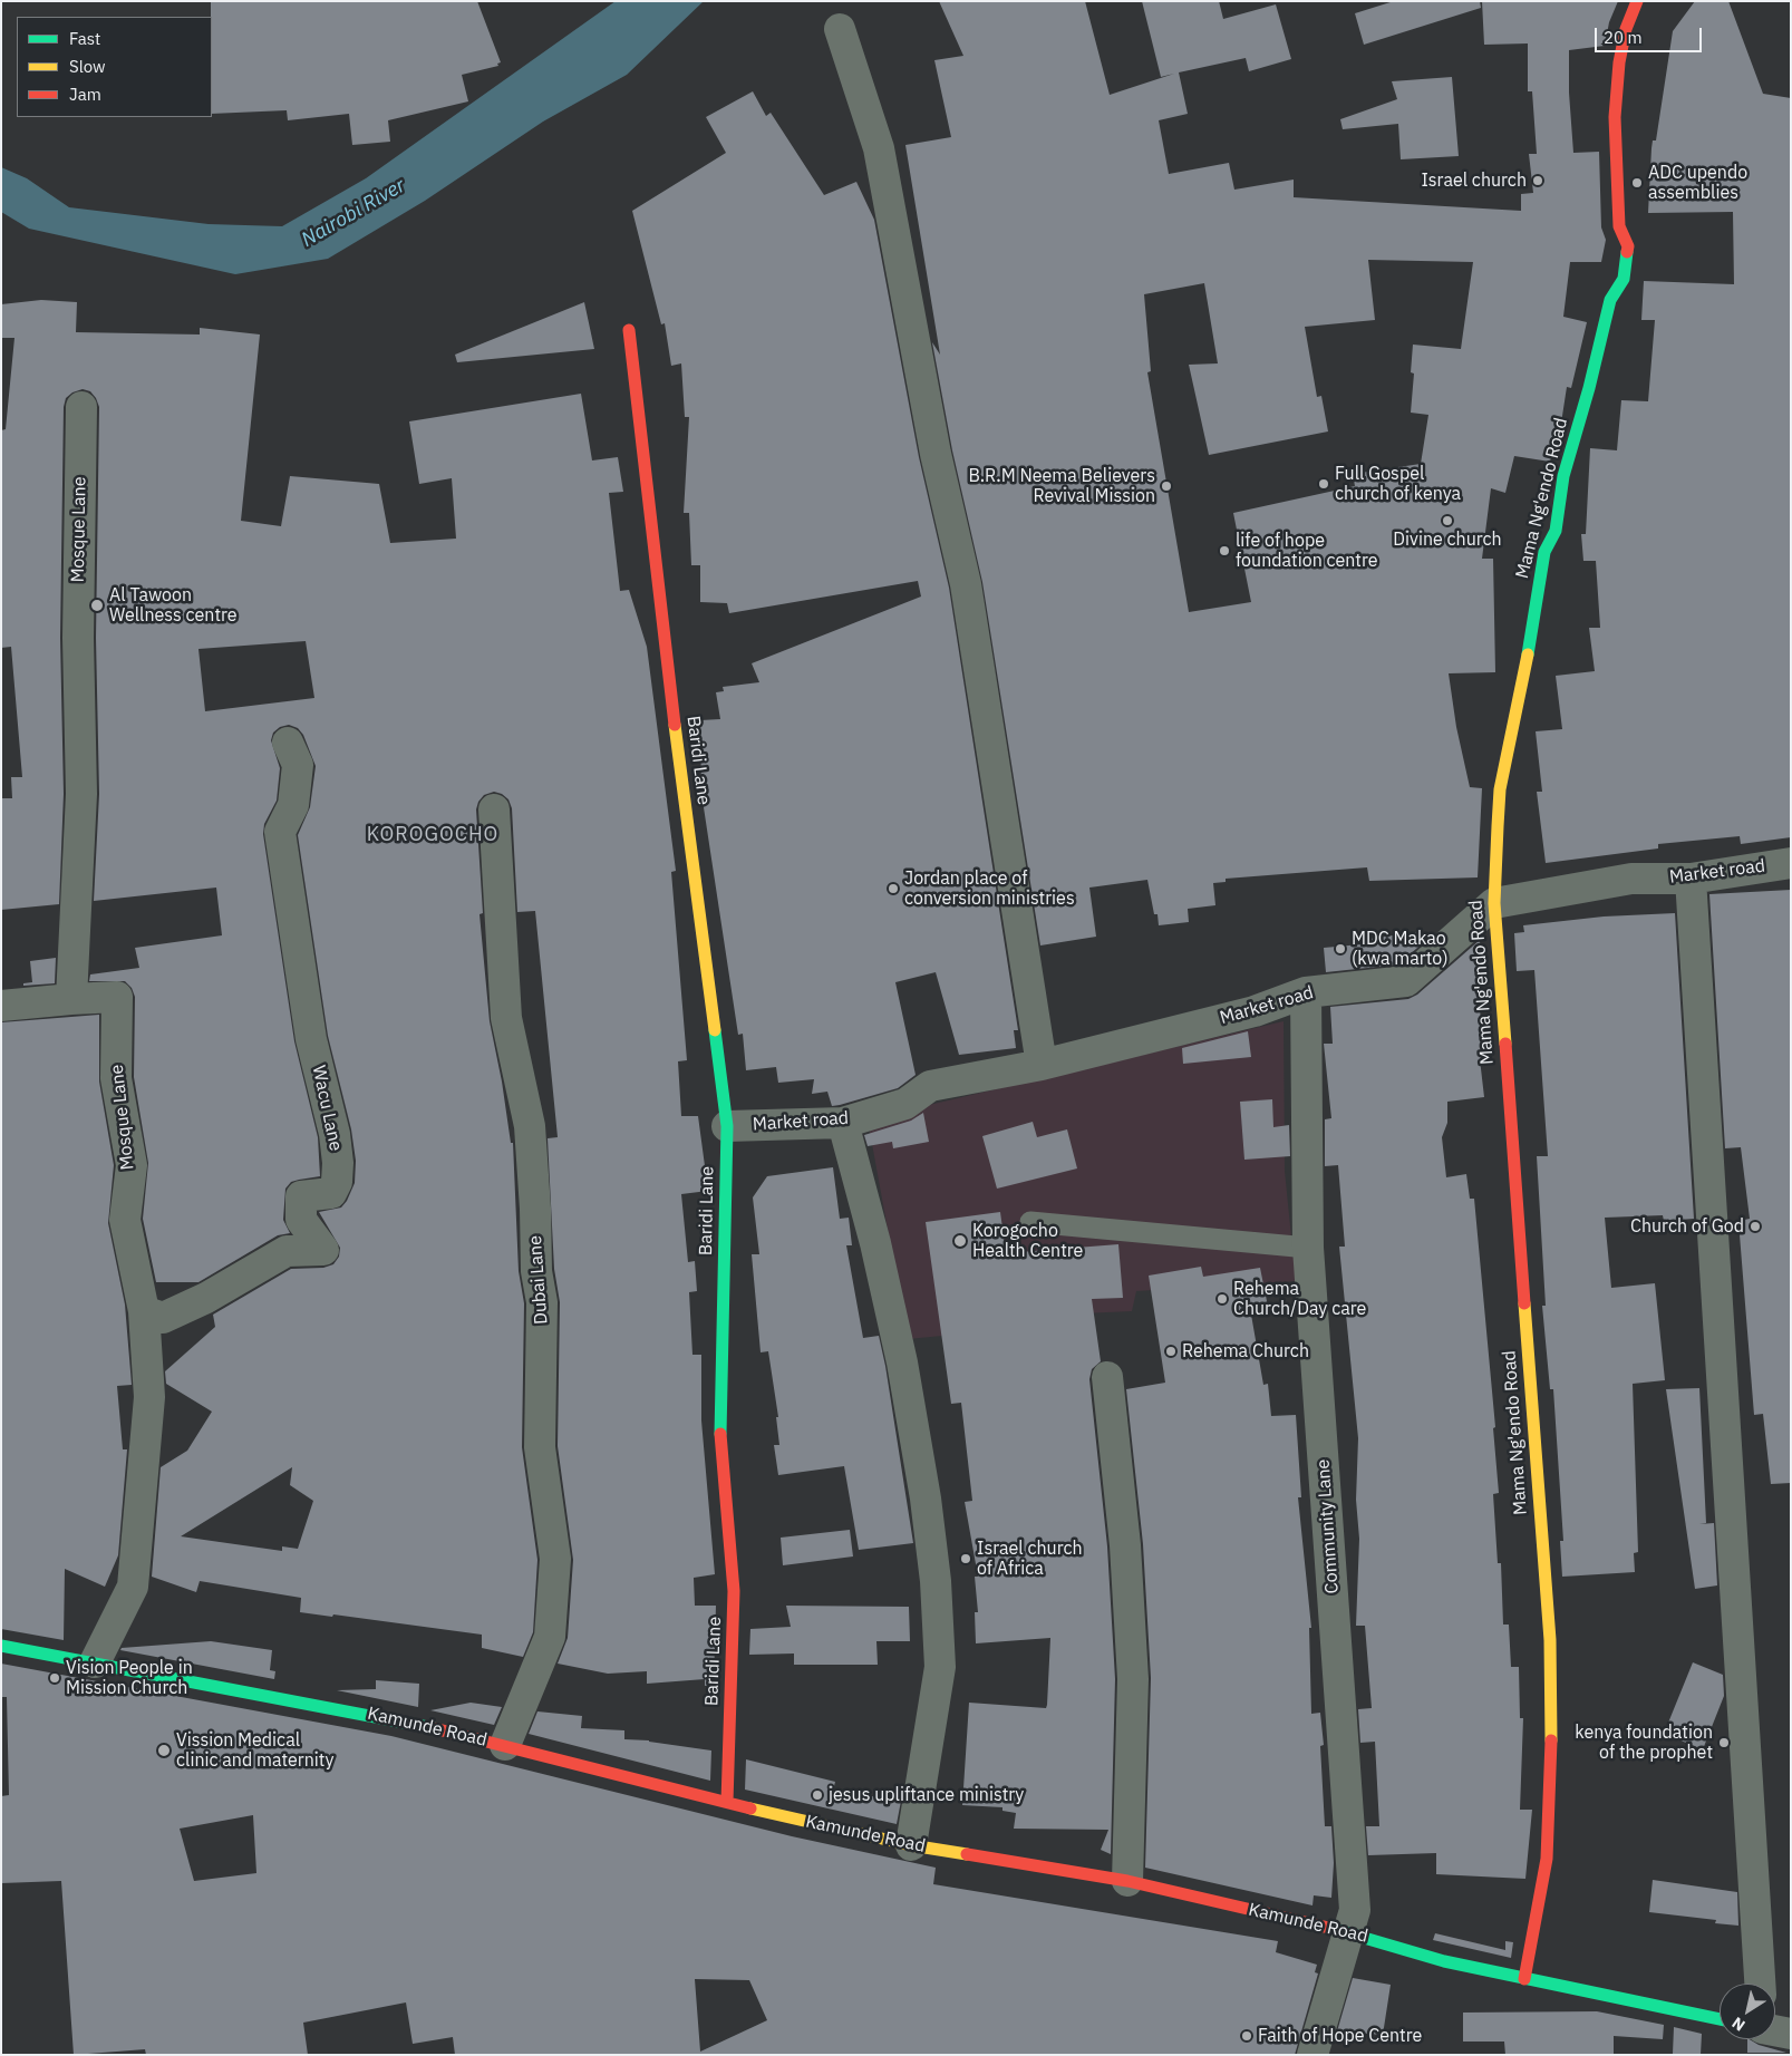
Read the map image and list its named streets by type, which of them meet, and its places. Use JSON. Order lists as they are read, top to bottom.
{
  "streets": {
    "street": [
      "Mama Ng'endo Road",
      "Mosque Lane",
      "Baridi Lane",
      "Market road",
      "Wacu Lane",
      "Dubai Lane",
      "Community Lane",
      "Kamunde Road"
    ]
  },
  "crossings": [
    ["Mama Ng'endo Road", "Market road"],
    ["Mama Ng'endo Road", "Kamunde Road"],
    ["Mosque Lane", "Wacu Lane"],
    ["Mosque Lane", "Kamunde Road"],
    ["Baridi Lane", "Market road"],
    ["Baridi Lane", "Kamunde Road"],
    ["Market road", "Community Lane"],
    ["Dubai Lane", "Kamunde Road"],
    ["Community Lane", "Kamunde Road"]
  ],
  "districts": ["KOROGOCHO"],
  "water": ["Nairobi River"],
  "places": [
    "Israel church",
    "ADC upendo assemblies",
    "Full Gospel church of kenya",
    "B.R.M Neema Believers Revival Mission",
    "Divine church",
    "life of hope foundation centre",
    "Al Tawoon Wellness centre",
    "Jordan place of conversion ministries",
    "MDC Makao (kwa marto)",
    "Church of God",
    "Korogocho Health Centre",
    "Rehema Church/Day care",
    "Rehema Church",
    "Israel church of Africa",
    "Vision People in Mission Church",
    "kenya foundation of the prophet",
    "Vission Medical clinic and maternity",
    "jesus upliftance ministry",
    "Faith of Hope Centre"
  ],
  "legend": ["Fast", "Slow", "Jam"],
  "scale_bar": "20 m",
  "north": "bottom left"
}
